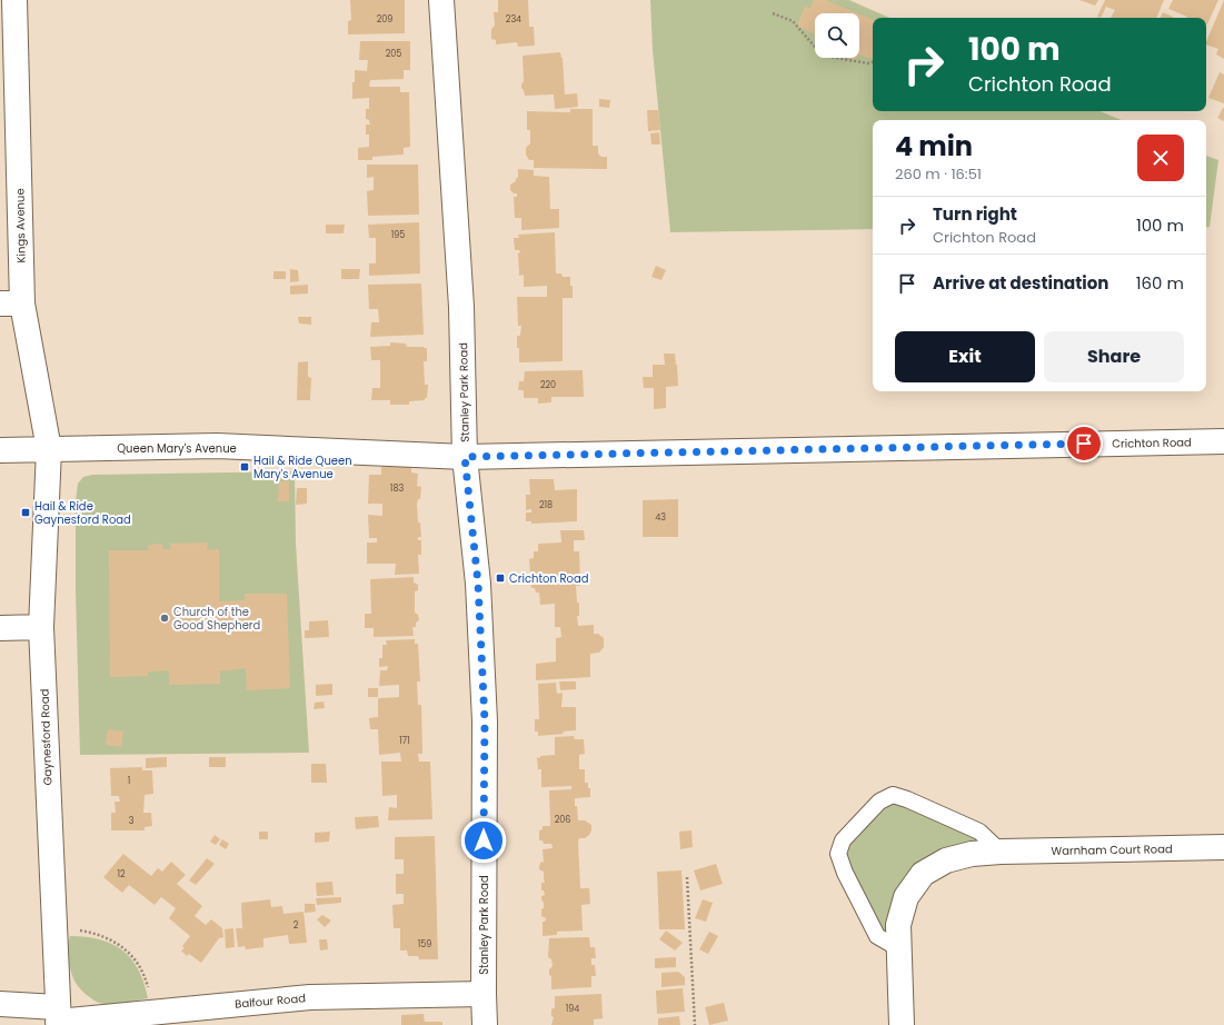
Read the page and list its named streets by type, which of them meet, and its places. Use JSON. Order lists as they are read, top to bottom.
{
  "streets": {
    "street": [
      "Kings Avenue",
      "Stanley Park Road",
      "Crichton Road",
      "Queen Mary's Avenue",
      "Gaynesford Road",
      "Warnham Court Road",
      "Balfour Road"
    ]
  },
  "crossings": [
    ["Kings Avenue", "Queen Mary's Avenue"],
    ["Kings Avenue", "Gaynesford Road"],
    ["Stanley Park Road", "Crichton Road"],
    ["Stanley Park Road", "Queen Mary's Avenue"],
    ["Stanley Park Road", "Balfour Road"],
    ["Crichton Road", "Queen Mary's Avenue"],
    ["Queen Mary's Avenue", "Gaynesford Road"],
    ["Gaynesford Road", "Balfour Road"]
  ],
  "places": {
    "transit": ["Hail & Ride Queen Mary's Avenue", "Hail & Ride Gaynesford Road", "Crichton Road"],
    "other": ["Church of the Good Shepherd"]
  },
  "house_numbers": [
    "209",
    "234",
    "205",
    "195",
    "220",
    "183",
    "218",
    "43",
    "171",
    "1",
    "206",
    "3",
    "12",
    "2",
    "159",
    "194"
  ],
  "page": {
    "turn": ["100 m", "Crichton Road"],
    "heading": ["4 min", "260 m · 16:51"],
    "list": [
      {
        "name": "Turn right",
        "note": "Crichton Road",
        "value": "100 m"
      },
      {
        "name": "Arrive at destination",
        "value": "160 m"
      }
    ],
    "buttons": ["Exit", "Share"]
  }
}
